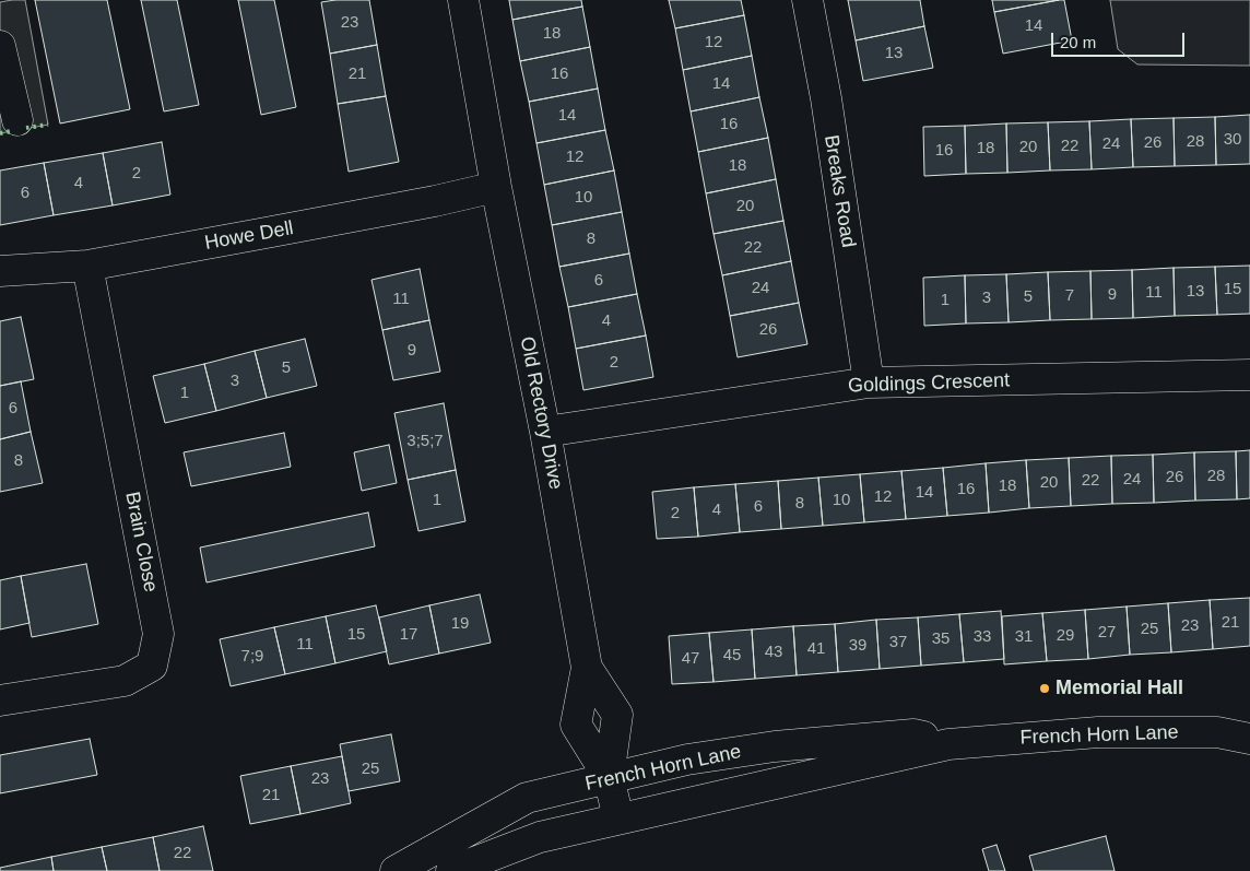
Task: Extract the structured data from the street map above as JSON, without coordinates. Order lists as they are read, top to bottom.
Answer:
{
  "streets": {
    "street": [
      "Breaks Road",
      "Howe Dell",
      "Goldings Crescent",
      "Old Rectory Drive",
      "Brain Close",
      "French Horn Lane"
    ]
  },
  "crossings": [
    ["Breaks Road", "Goldings Crescent"],
    ["Howe Dell", "Old Rectory Drive"],
    ["Howe Dell", "Brain Close"],
    ["Goldings Crescent", "Old Rectory Drive"],
    ["Old Rectory Drive", "French Horn Lane"]
  ],
  "places": ["Memorial Hall"],
  "house_numbers": [
    "23",
    "14",
    "18",
    "12",
    "13",
    "21",
    "16",
    "14",
    "14",
    "16",
    "30",
    "28",
    "26",
    "24",
    "22",
    "20",
    "18",
    "16",
    "12",
    "18",
    "2",
    "4",
    "6",
    "10",
    "20",
    "8",
    "22",
    "6",
    "24",
    "15",
    "13",
    "11",
    "9",
    "7",
    "5",
    "3",
    "11",
    "1",
    "4",
    "26",
    "9",
    "2",
    "5",
    "3",
    "1",
    "6",
    "3;5;7",
    "8",
    "28",
    "26",
    "24",
    "22",
    "20",
    "18",
    "16",
    "14",
    "12",
    "1",
    "10",
    "8",
    "6",
    "4",
    "2",
    "21",
    "19",
    "23",
    "25",
    "27",
    "15",
    "17",
    "29",
    "33",
    "31",
    "35",
    "37",
    "11",
    "39",
    "41",
    "43",
    "45",
    "7;9",
    "47",
    "25",
    "23",
    "21",
    "22"
  ],
  "scale_bar": "20 m"
}
